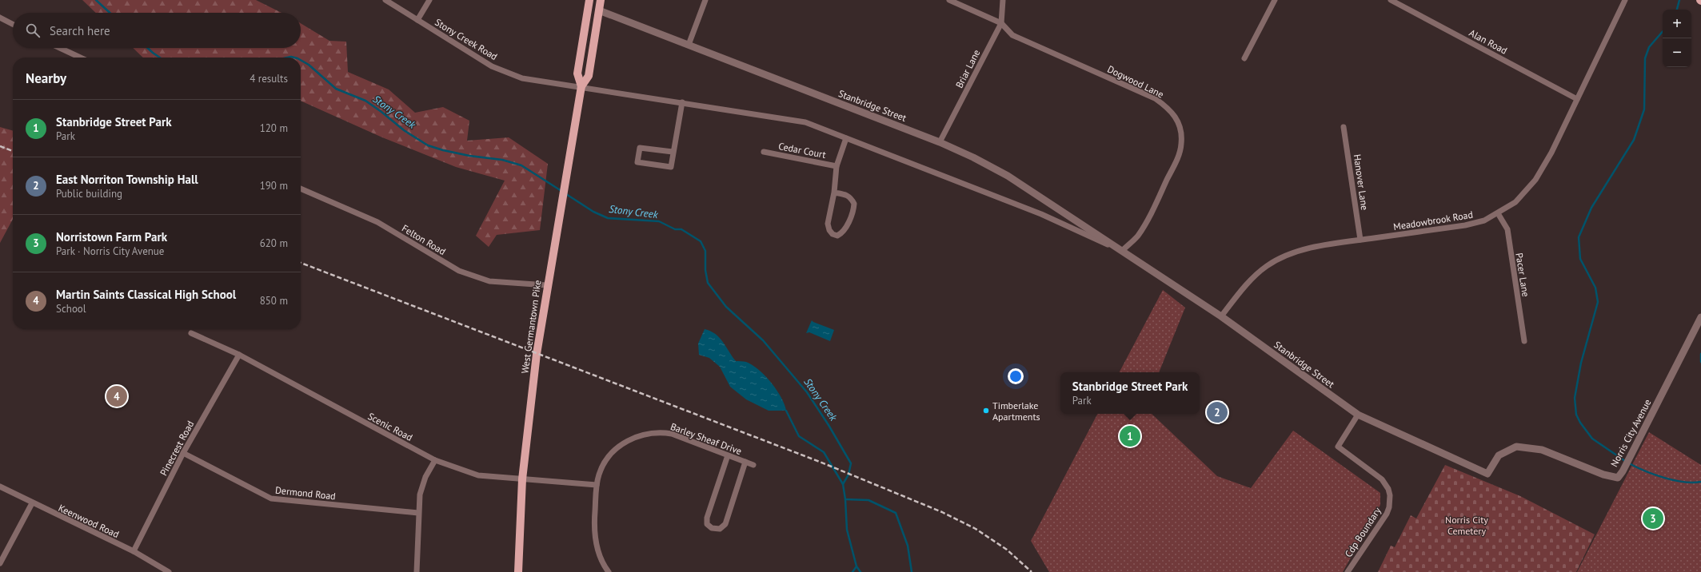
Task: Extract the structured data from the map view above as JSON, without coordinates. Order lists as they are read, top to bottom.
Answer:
{
  "streets": {
    "main road": ["West Germantown Pike"],
    "street": [
      "Stony Creek Road",
      "Alan Road",
      "Briar Lane",
      "Dogwood Lane",
      "Stanbridge Street",
      "Cedar Court",
      "Hanover Lane",
      "Meadowbrook Road",
      "Felton Road",
      "Pacer Lane",
      "Scenic Road",
      "Norris City Avenue",
      "Barley Sheaf Drive",
      "Pinecrest Road",
      "Dermond Road",
      "Keenwood Road",
      "Cdp Boundary"
    ]
  },
  "crossings": [
    ["Stony Creek Road", "Stanbridge Street"],
    ["Stony Creek Road", "West Germantown Pike"],
    ["Alan Road", "Meadowbrook Road"],
    ["Briar Lane", "Dogwood Lane"],
    ["Briar Lane", "Stanbridge Street"],
    ["Dogwood Lane", "Stanbridge Street"],
    ["Stanbridge Street", "Meadowbrook Road"],
    ["Stanbridge Street", "West Germantown Pike"],
    ["Stanbridge Street", "Norris City Avenue"],
    ["Stanbridge Street", "Cdp Boundary"],
    ["Hanover Lane", "Meadowbrook Road"],
    ["Meadowbrook Road", "Pacer Lane"],
    ["Felton Road", "West Germantown Pike"],
    ["West Germantown Pike", "Scenic Road"],
    ["Scenic Road", "Barley Sheaf Drive"],
    ["Scenic Road", "Pinecrest Road"],
    ["Pinecrest Road", "Dermond Road"],
    ["Pinecrest Road", "Keenwood Road"]
  ],
  "water": ["Stony Creek"],
  "parks": ["Norris City Cemetery"],
  "places": ["Timberlake Apartments"],
  "page": {
    "map_buttons": ["+", "−"],
    "search": "Search here",
    "heading": ["Nearby", "4 results"],
    "list": [
      {
        "mark": "1",
        "name": "Stanbridge Street Park",
        "note": "Park",
        "value": "120 m"
      },
      {
        "mark": "2",
        "name": "East Norriton Township Hall",
        "note": "Public building",
        "value": "190 m"
      },
      {
        "mark": "3",
        "name": "Norristown Farm Park",
        "note": "Park · Norris City Avenue",
        "value": "620 m"
      },
      {
        "mark": "4",
        "name": "Martin Saints Classical High School",
        "note": "School",
        "value": "850 m"
      }
    ],
    "popup": ["Stanbridge Street Park", "Park"],
    "pins": [
      "4",
      "2",
      "1",
      "3"
    ]
  }
}
